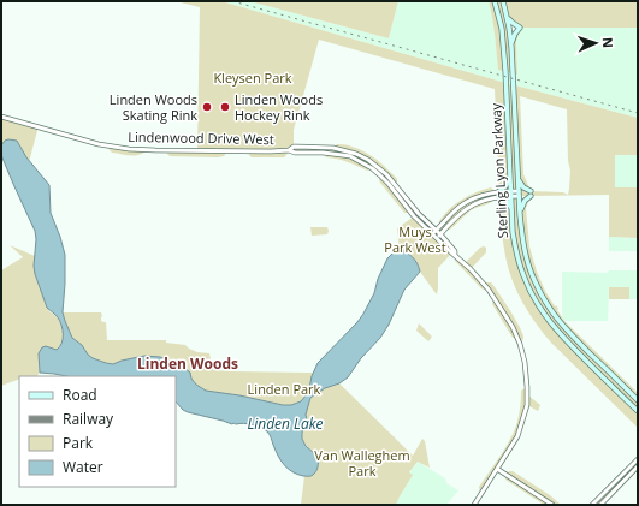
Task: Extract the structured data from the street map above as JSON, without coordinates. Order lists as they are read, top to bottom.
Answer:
{
  "streets": {
    "main road": ["Sterling Lyon Parkway"],
    "street": ["Lindenwood Drive West"]
  },
  "districts": ["Linden Woods"],
  "water": ["Linden Lake"],
  "parks": [
    "Kleysen Park",
    "Muys Park West",
    "Linden Park",
    "Van Walleghem Park"
  ],
  "places": ["Linden Woods Skating Rink", "Linden Woods Hockey Rink"],
  "legend": [
    "Road",
    "Railway",
    "Park",
    "Water"
  ],
  "north": "right"
}
